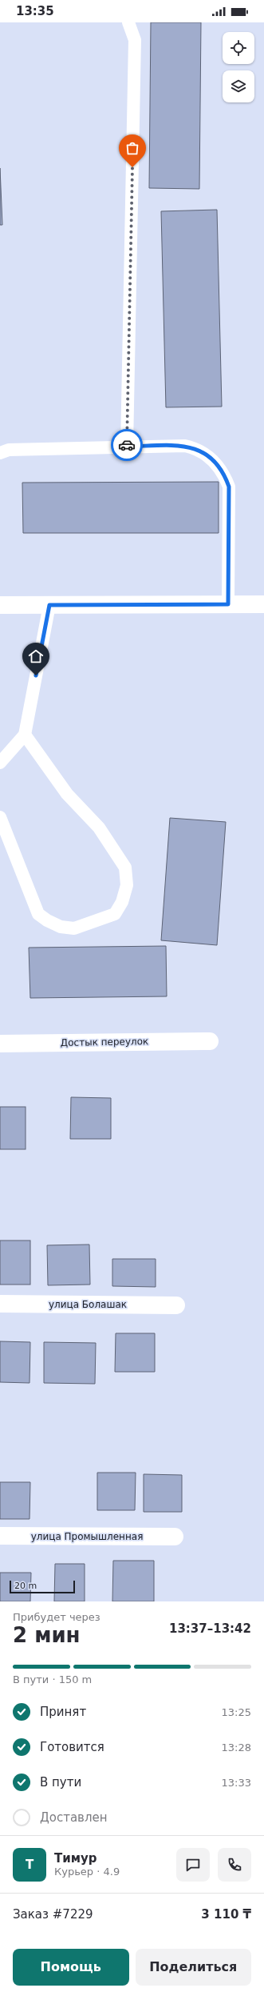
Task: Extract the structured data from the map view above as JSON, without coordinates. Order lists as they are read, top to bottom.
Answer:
{
  "streets": {
    "street": ["Достык переулок", "улица Болашак", "улица Промышленная"]
  },
  "scale_bar": "20 m",
  "page": {
    "status": "13:35",
    "scale": "20 m",
    "heading": ["2 мин", "Прибудет через", "13:37–13:42"],
    "panel": [
      "Тимур",
      "Курьер · 4.9",
      "Заказ #7229",
      "3 110 ₸"
    ],
    "bar": "В пути · 150 m",
    "list": [
      ["Принят", "13:25"],
      ["Готовится", "13:28"],
      ["В пути", "13:33"],
      "Доставлен"
    ],
    "round": "Т",
    "buttons": ["Помощь", "Поделиться"]
  }
}
